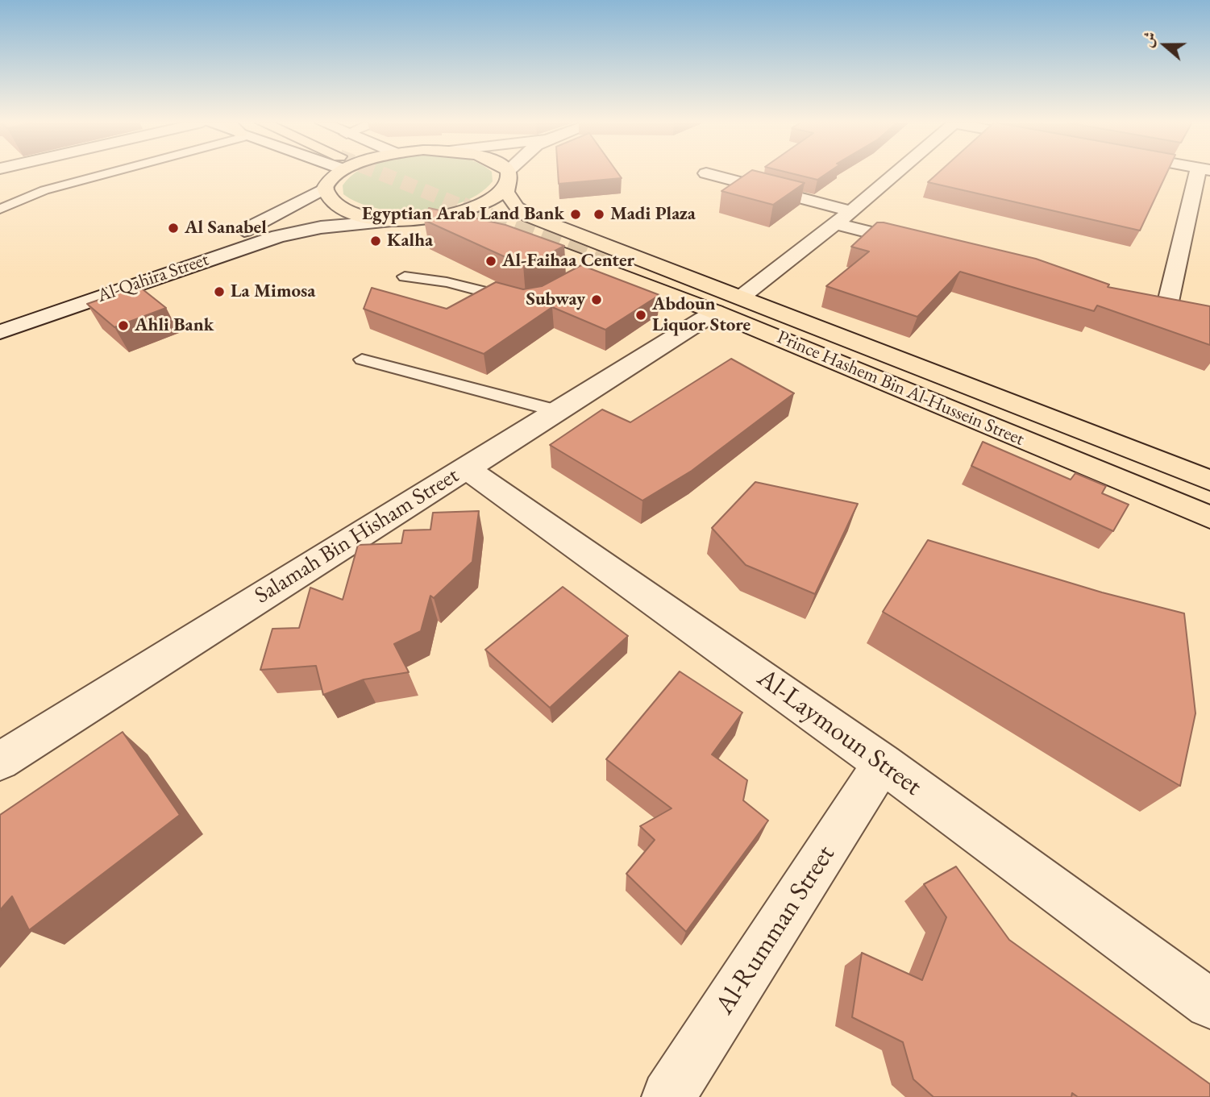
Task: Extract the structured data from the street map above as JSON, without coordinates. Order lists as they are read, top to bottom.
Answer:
{
  "streets": {
    "highway": ["Prince Hashem Bin Al-Hussein Street"],
    "street": [
      "Al-Qahira Street",
      "Salamah Bin Hisham Street",
      "Al-Laymoun Street",
      "Al-Rumman Street"
    ]
  },
  "crossings": [
    ["Al-Qahira Street", "Prince Hashem Bin Al-Hussein Street"],
    ["Prince Hashem Bin Al-Hussein Street", "Salamah Bin Hisham Street"],
    ["Salamah Bin Hisham Street", "Al-Laymoun Street"],
    ["Al-Laymoun Street", "Al-Rumman Street"]
  ],
  "places": [
    "Egyptian Arab Land Bank",
    "Madi Plaza",
    "Al Sanabel",
    "Kalha",
    "Al-Faihaa Center",
    "La Mimosa",
    "Subway",
    "Abdoun Liquor Store",
    "Ahli Bank"
  ],
  "north": "left"
}
